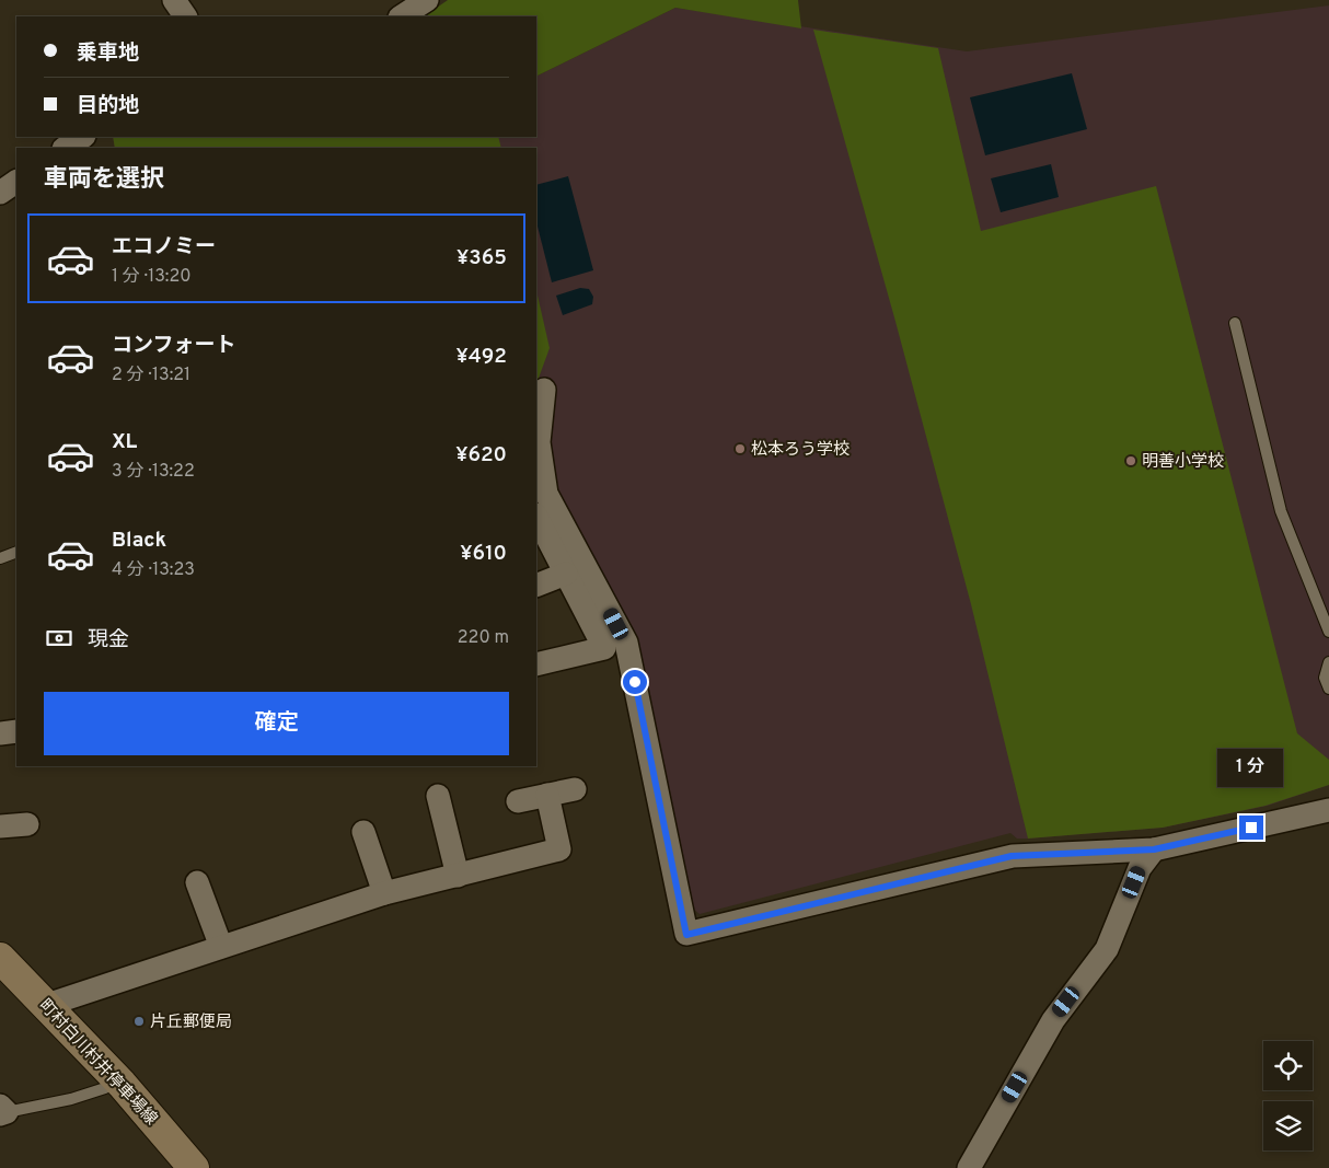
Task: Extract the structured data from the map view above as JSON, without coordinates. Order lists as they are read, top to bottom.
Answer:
{
  "streets": {
    "main road": ["町村白川村井停車場線"]
  },
  "places": ["松本ろう学校", "明善小学校", "片丘郵便局"],
  "page": {
    "banner": ["乗車地", "目的地"],
    "heading": "車両を選択",
    "list": [
      {
        "name": "エコノミー",
        "note": "1 分 · 13:20",
        "value": "¥365"
      },
      {
        "name": "コンフォート",
        "note": "2 分 · 13:21",
        "value": "¥492"
      },
      {
        "name": "XL",
        "note": "3 分 · 13:22",
        "value": "¥620"
      },
      {
        "name": "Black",
        "note": "4 分 · 13:23",
        "value": "¥610"
      }
    ],
    "pay": ["現金", "220 m"],
    "buttons": "確定",
    "bubble": "1 分"
  }
}
